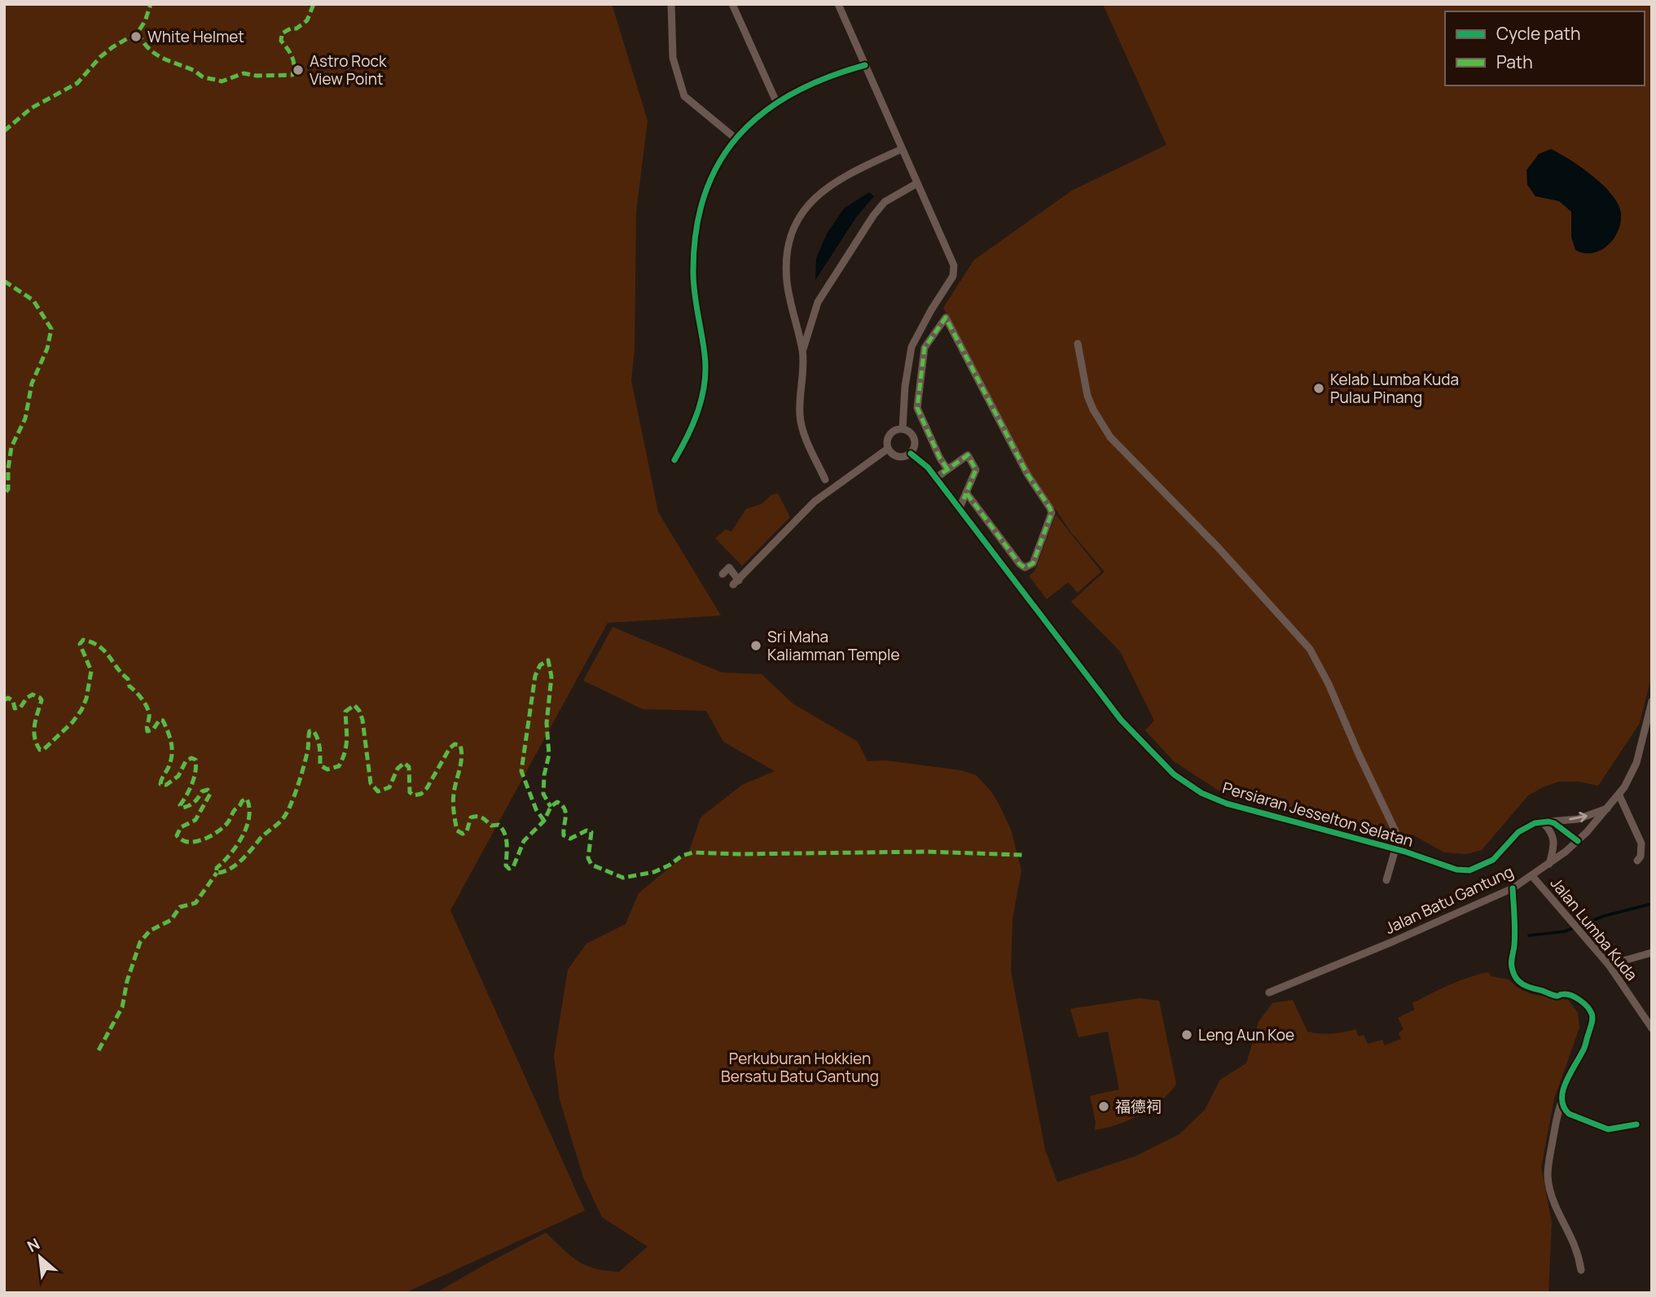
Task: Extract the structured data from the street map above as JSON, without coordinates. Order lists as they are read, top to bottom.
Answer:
{
  "streets": {
    "street": ["Persiaran Jesselton Selatan", "Jalan Batu Gantung", "Jalan Lumba Kuda"]
  },
  "crossings": [
    ["Jalan Batu Gantung", "Jalan Lumba Kuda"]
  ],
  "parks": ["Perkuburan Hokkien Bersatu Batu Gantung"],
  "places": [
    "White Helmet",
    "Astro Rock View Point",
    "Kelab Lumba Kuda Pulau Pinang",
    "Sri Maha Kaliamman Temple",
    "Leng Aun Koe",
    "福德祠"
  ],
  "legend": ["Cycle path", "Path"],
  "north": "top left"
}
